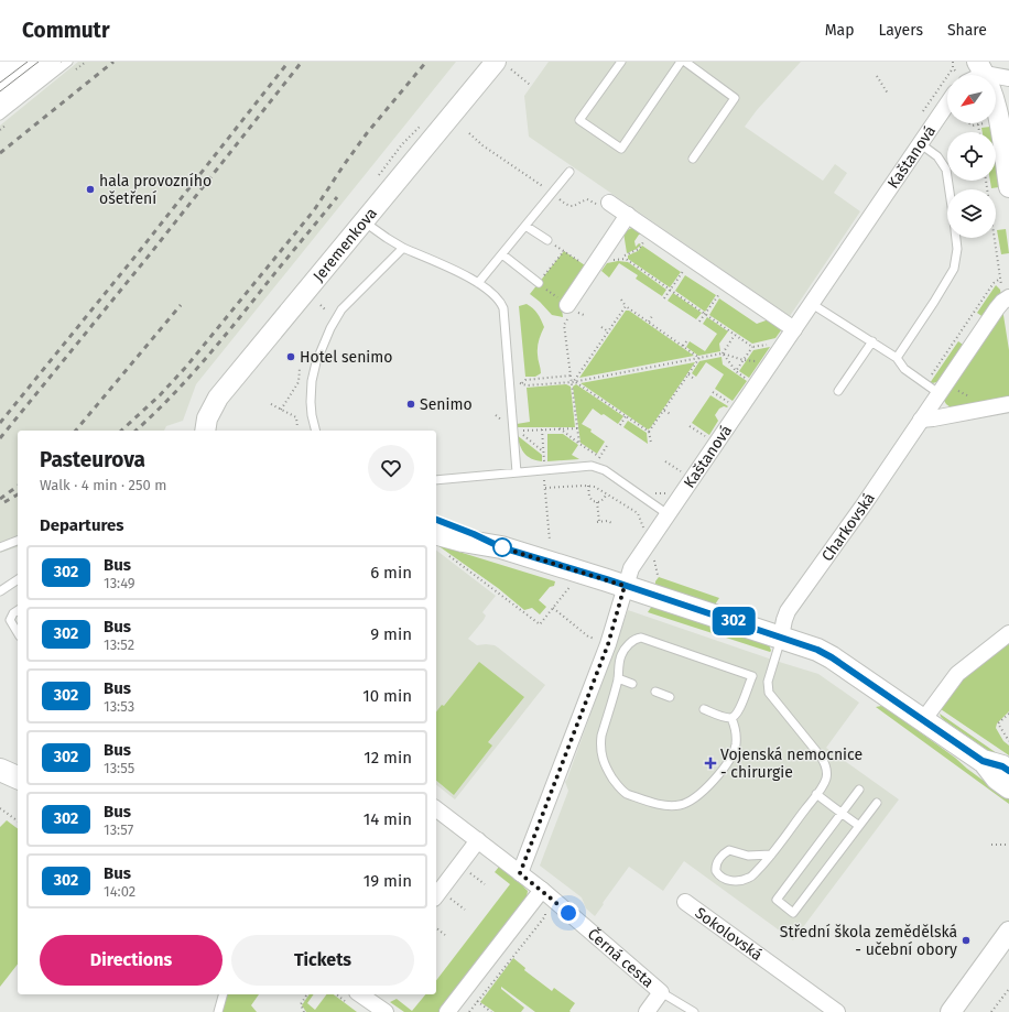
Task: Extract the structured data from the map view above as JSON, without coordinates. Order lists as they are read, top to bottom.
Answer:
{
  "streets": {
    "street": [
      "Kaštanová",
      "Jeremenkova",
      "Charkovská",
      "Sokolovská",
      "Černá cesta"
    ]
  },
  "crossings": [
    ["Kaštanová", "Černá cesta"]
  ],
  "places": {
    "other": [
      "hala provozního ošetření",
      "Hotel senimo",
      "Senimo",
      "Střední škola zemědělská - učební obory"
    ],
    "health": ["Vojenská nemocnice - chirurgie"]
  },
  "lines": ["bus line 302"],
  "north": "bottom left",
  "page": {
    "header": "Commutr",
    "nav": ["Map", "Layers", "Share"],
    "on_map": "302",
    "heading": [
      ["Pasteurova", "Walk · 4 min · 250 m"],
      "Departures"
    ],
    "list": [
      {
        "mark": "302",
        "name": "Bus",
        "note": "13:49",
        "value": "6 min"
      },
      {
        "mark": "302",
        "name": "Bus",
        "note": "13:52",
        "value": "9 min"
      },
      {
        "mark": "302",
        "name": "Bus",
        "note": "13:53",
        "value": "10 min"
      },
      {
        "mark": "302",
        "name": "Bus",
        "note": "13:55",
        "value": "12 min"
      },
      {
        "mark": "302",
        "name": "Bus",
        "note": "13:57",
        "value": "14 min"
      },
      {
        "mark": "302",
        "name": "Bus",
        "note": "14:02",
        "value": "19 min"
      }
    ],
    "buttons": ["Directions", "Tickets"]
  }
}
